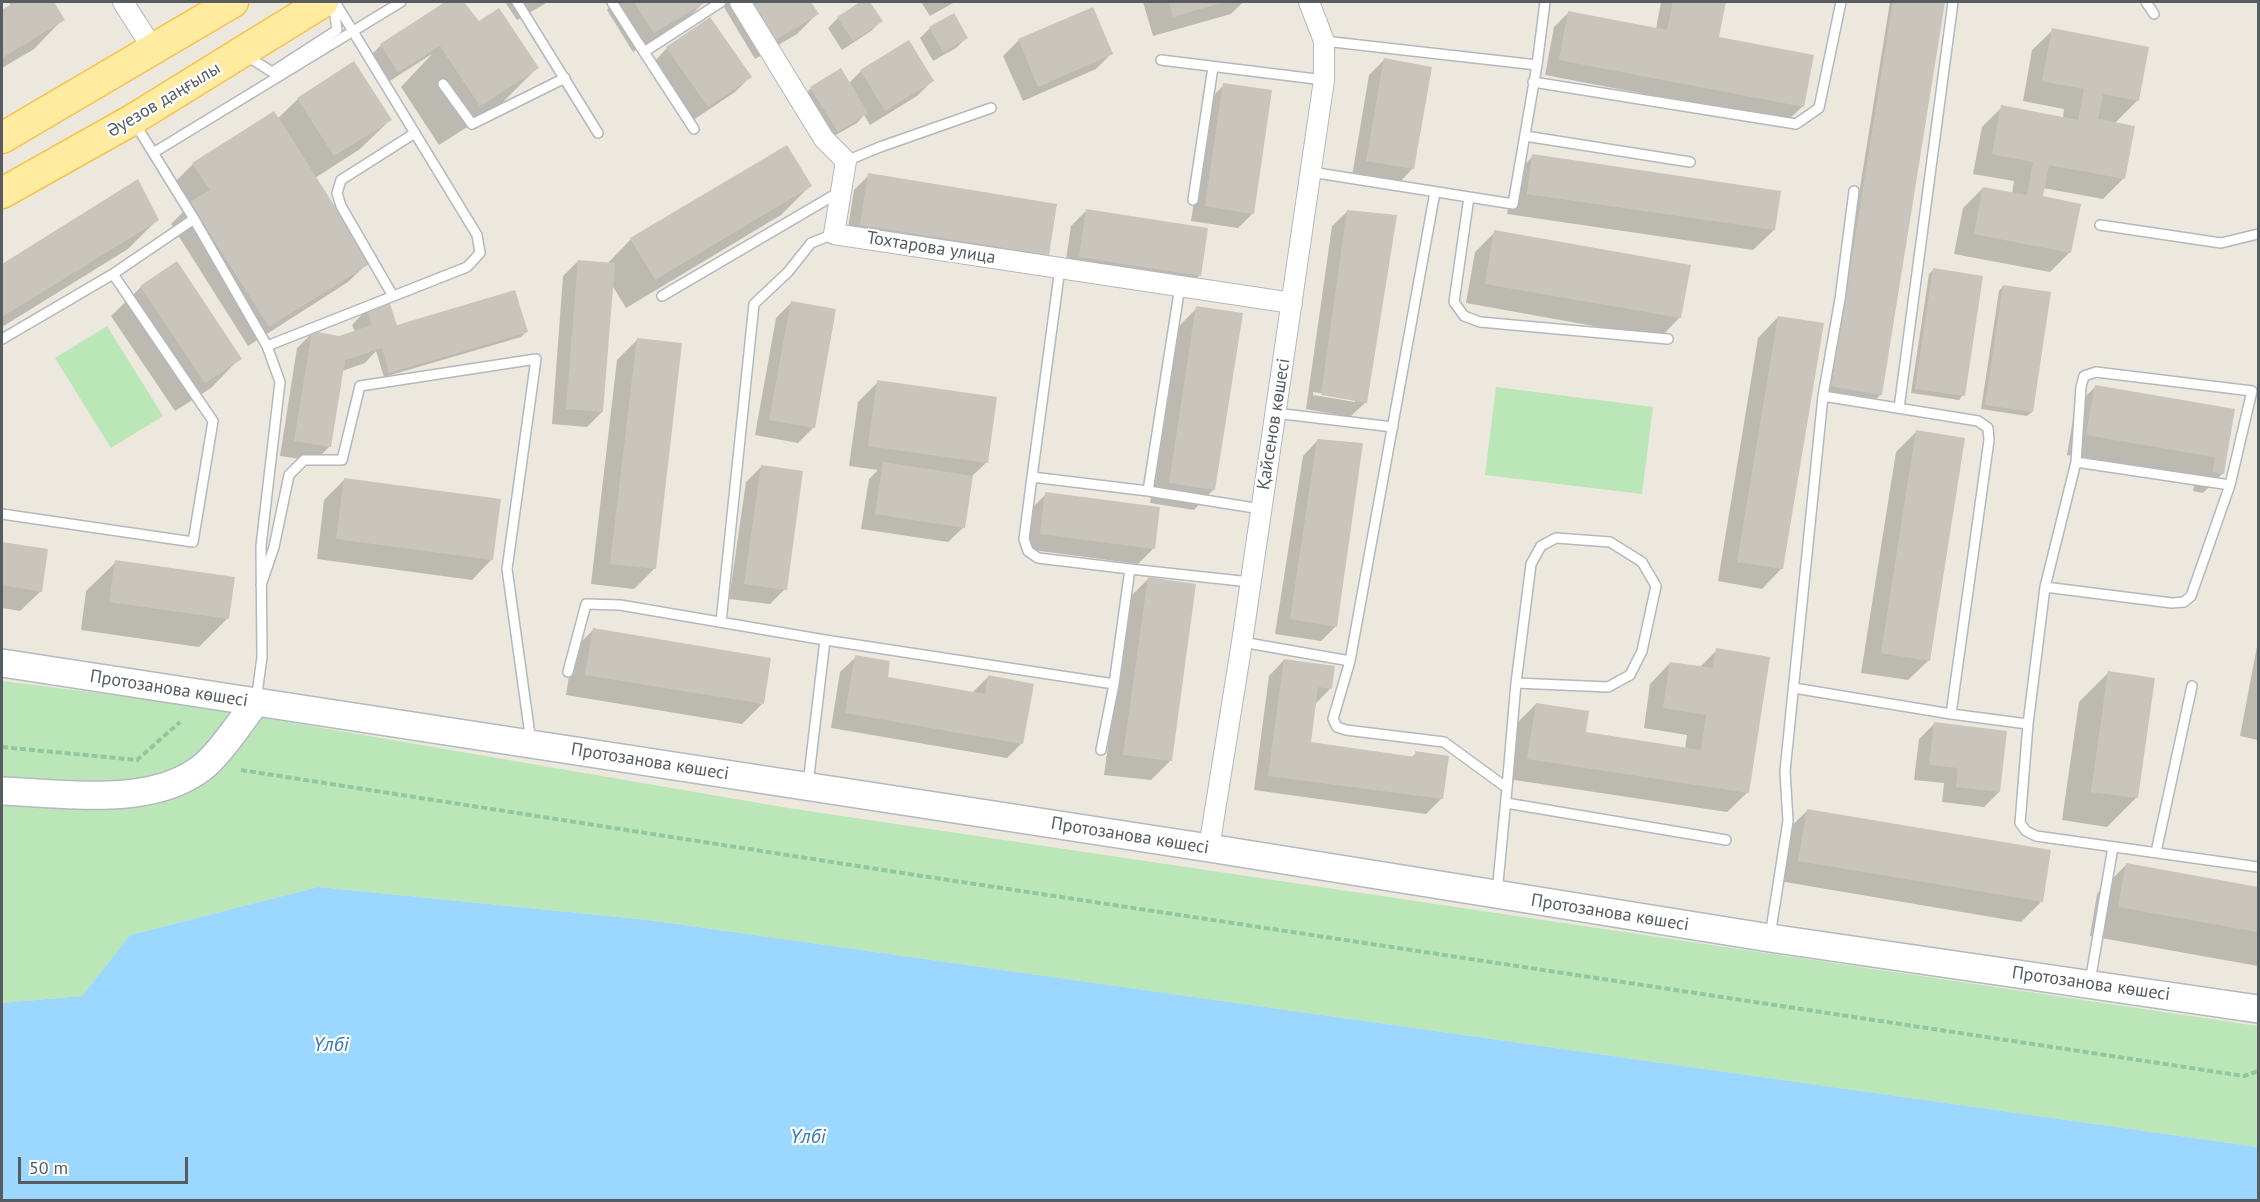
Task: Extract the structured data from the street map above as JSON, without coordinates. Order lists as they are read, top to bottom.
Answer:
{
  "streets": {
    "main road": ["Әуезов даңғылы", "Протозанова көшесі"],
    "street": ["Тохтарова улица", "Қайсенов көшесі"]
  },
  "crossings": [
    ["Тохтарова улица", "Қайсенов көшесі"],
    ["Қайсенов көшесі", "Протозанова көшесі"]
  ],
  "water": ["Үлбі"],
  "scale_bar": "50 m"
}
